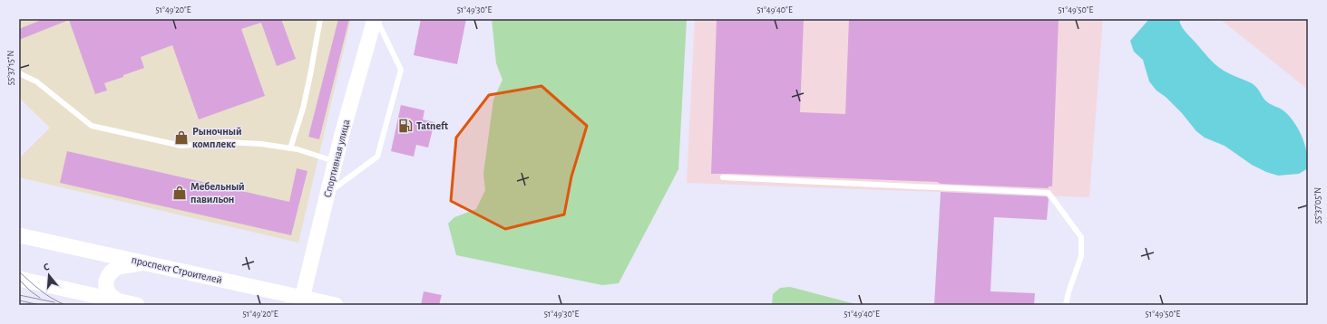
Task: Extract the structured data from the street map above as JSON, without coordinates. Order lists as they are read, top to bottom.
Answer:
{
  "streets": {
    "main road": ["Спортивная улица", "проспект Строителей"]
  },
  "crossings": [
    ["Спортивная улица", "проспект Строителей"]
  ],
  "places": {
    "fuel station": ["Tatneft"],
    "shop": ["Рыночный комплекс", "Мебельный павильон"]
  },
  "north": "top",
  "coordinates": [
    "51°49'20\"E",
    "51°49'30\"E",
    "51°49'40\"E",
    "51°49'50\"E",
    "55°37'15\"N",
    "55°37'05\"N"
  ]
}
